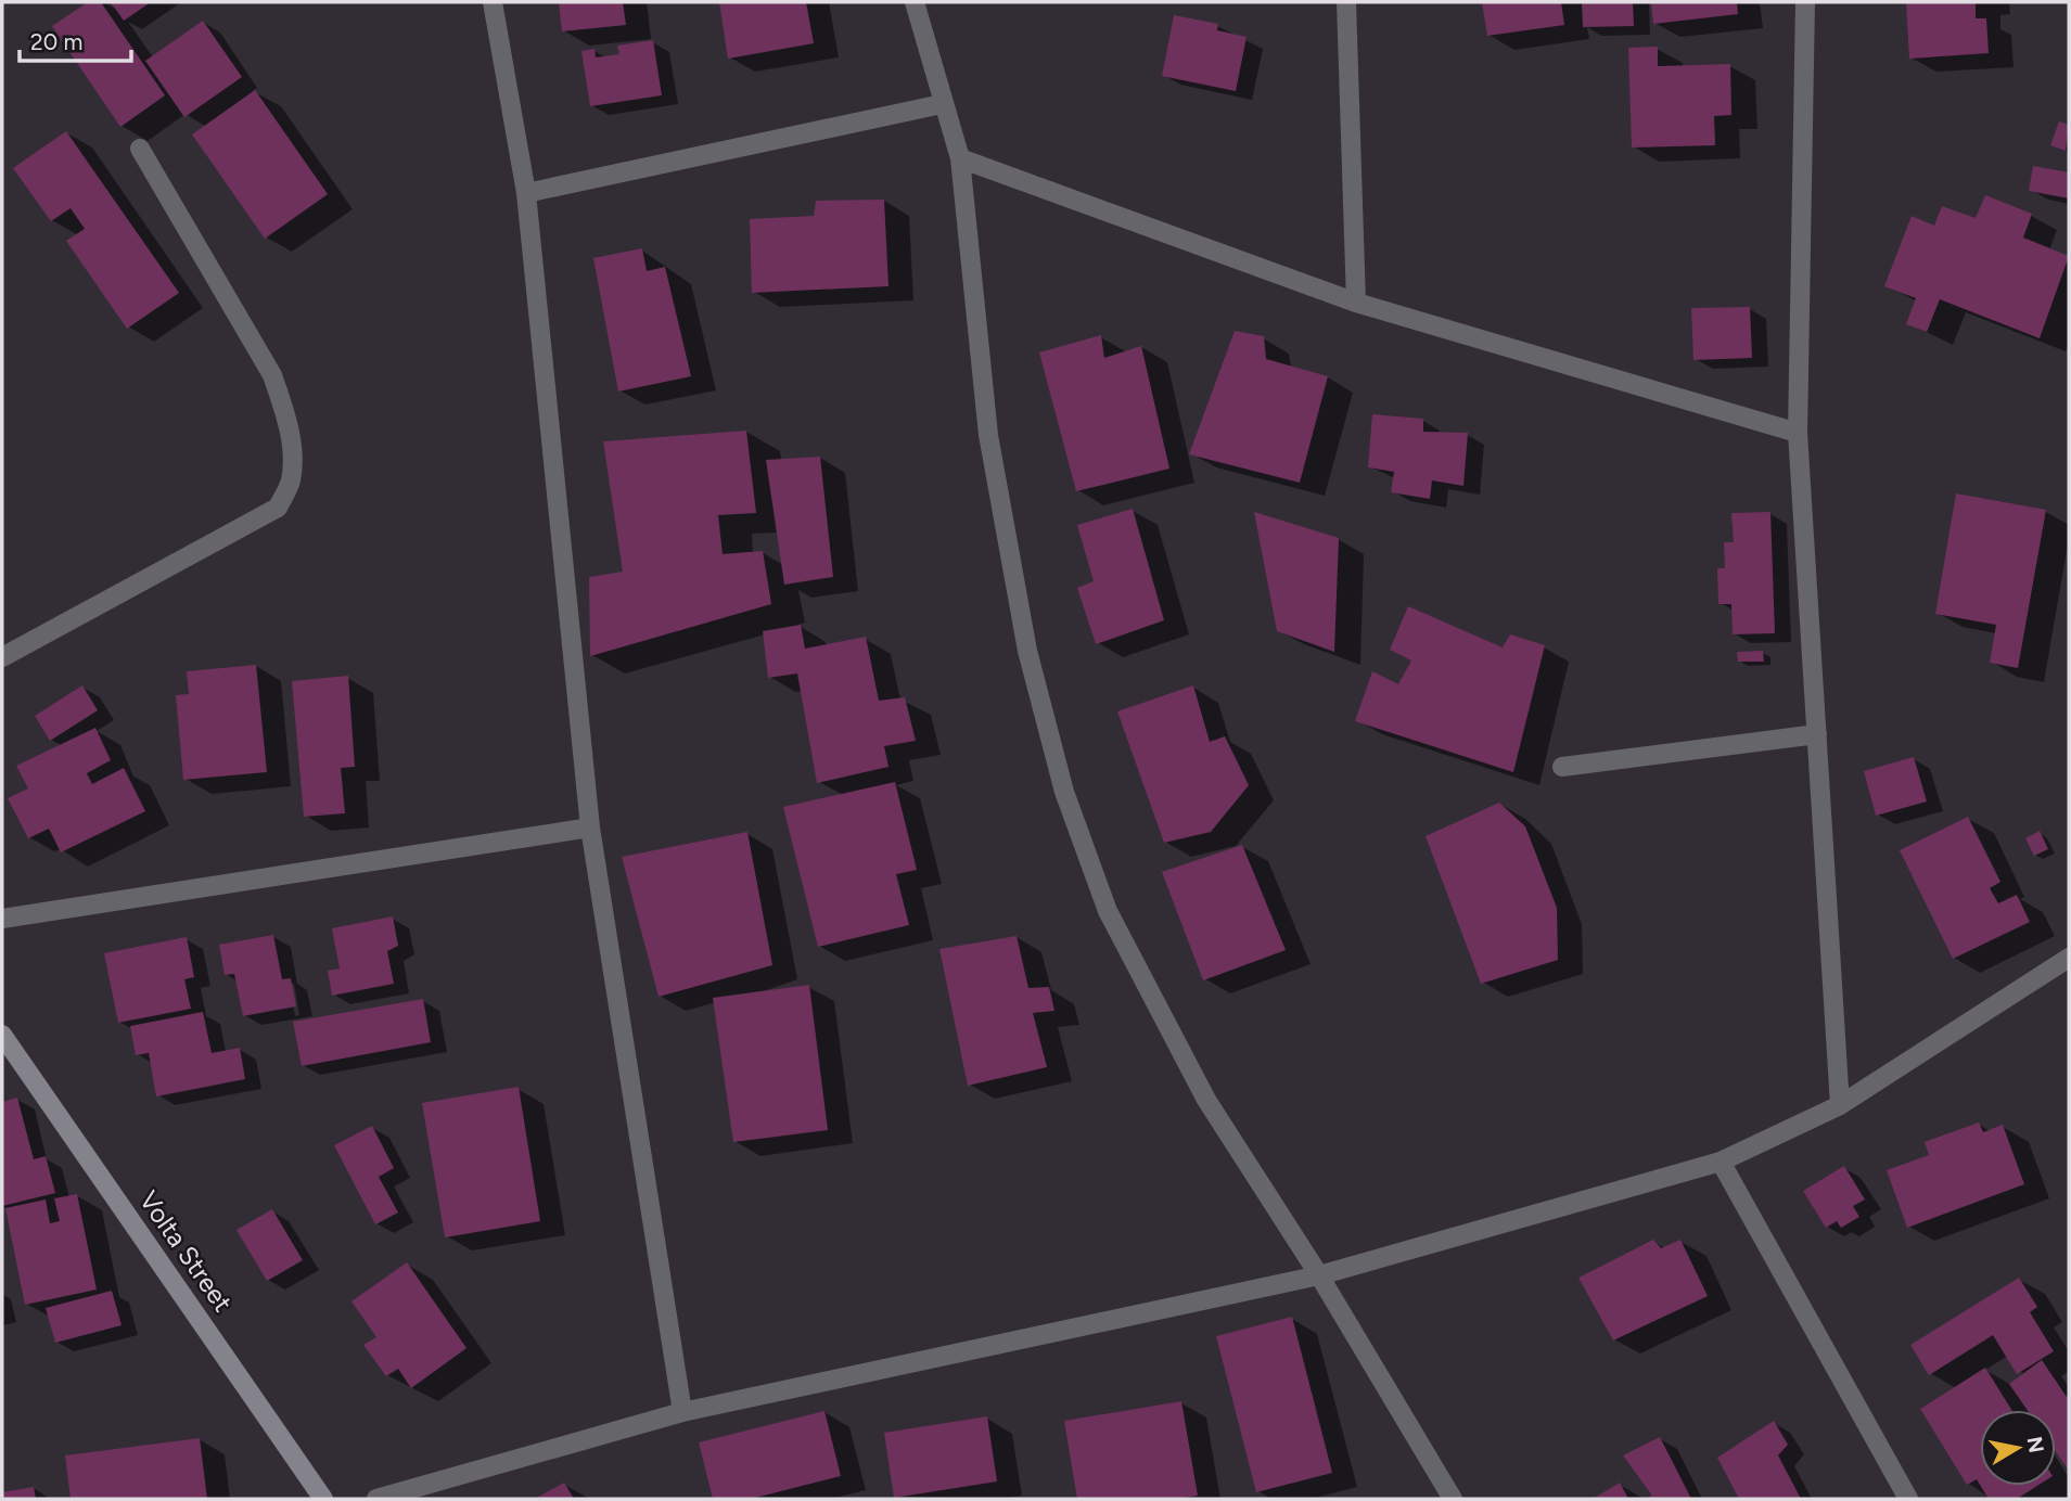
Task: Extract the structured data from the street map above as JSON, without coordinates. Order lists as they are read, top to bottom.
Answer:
{
  "streets": {
    "street": ["Volta Street"]
  },
  "scale_bar": "20 m",
  "north": "right"
}
